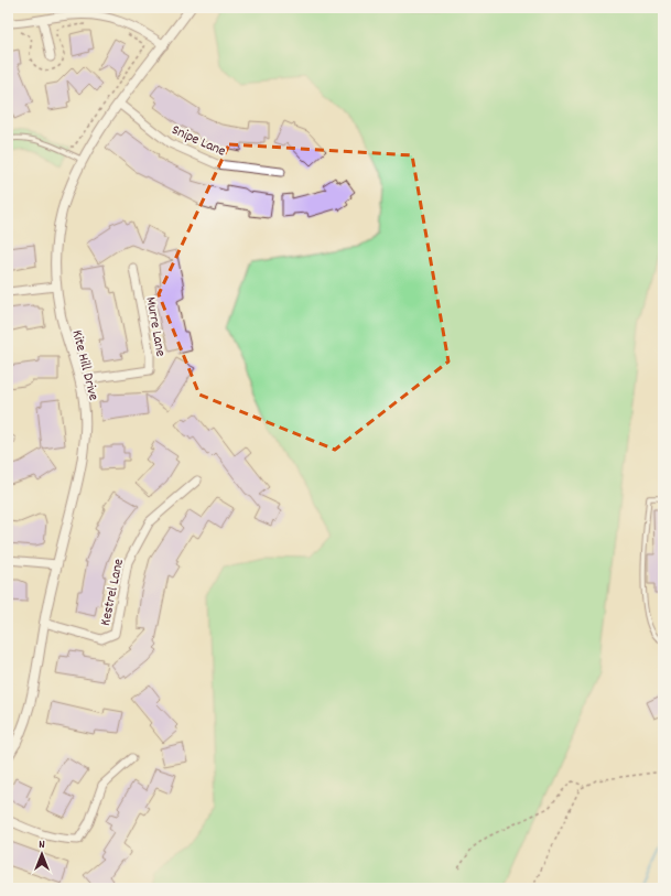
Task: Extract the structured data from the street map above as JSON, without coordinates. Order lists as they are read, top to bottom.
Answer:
{
  "streets": {
    "street": [
      "Snipe Lane",
      "Murre Lane",
      "Kite Hill Drive",
      "Kestrel Lane"
    ]
  },
  "crossings": [
    ["Snipe Lane", "Kite Hill Drive"],
    ["Murre Lane", "Kite Hill Drive"],
    ["Kite Hill Drive", "Kestrel Lane"]
  ],
  "north": "top"
}
